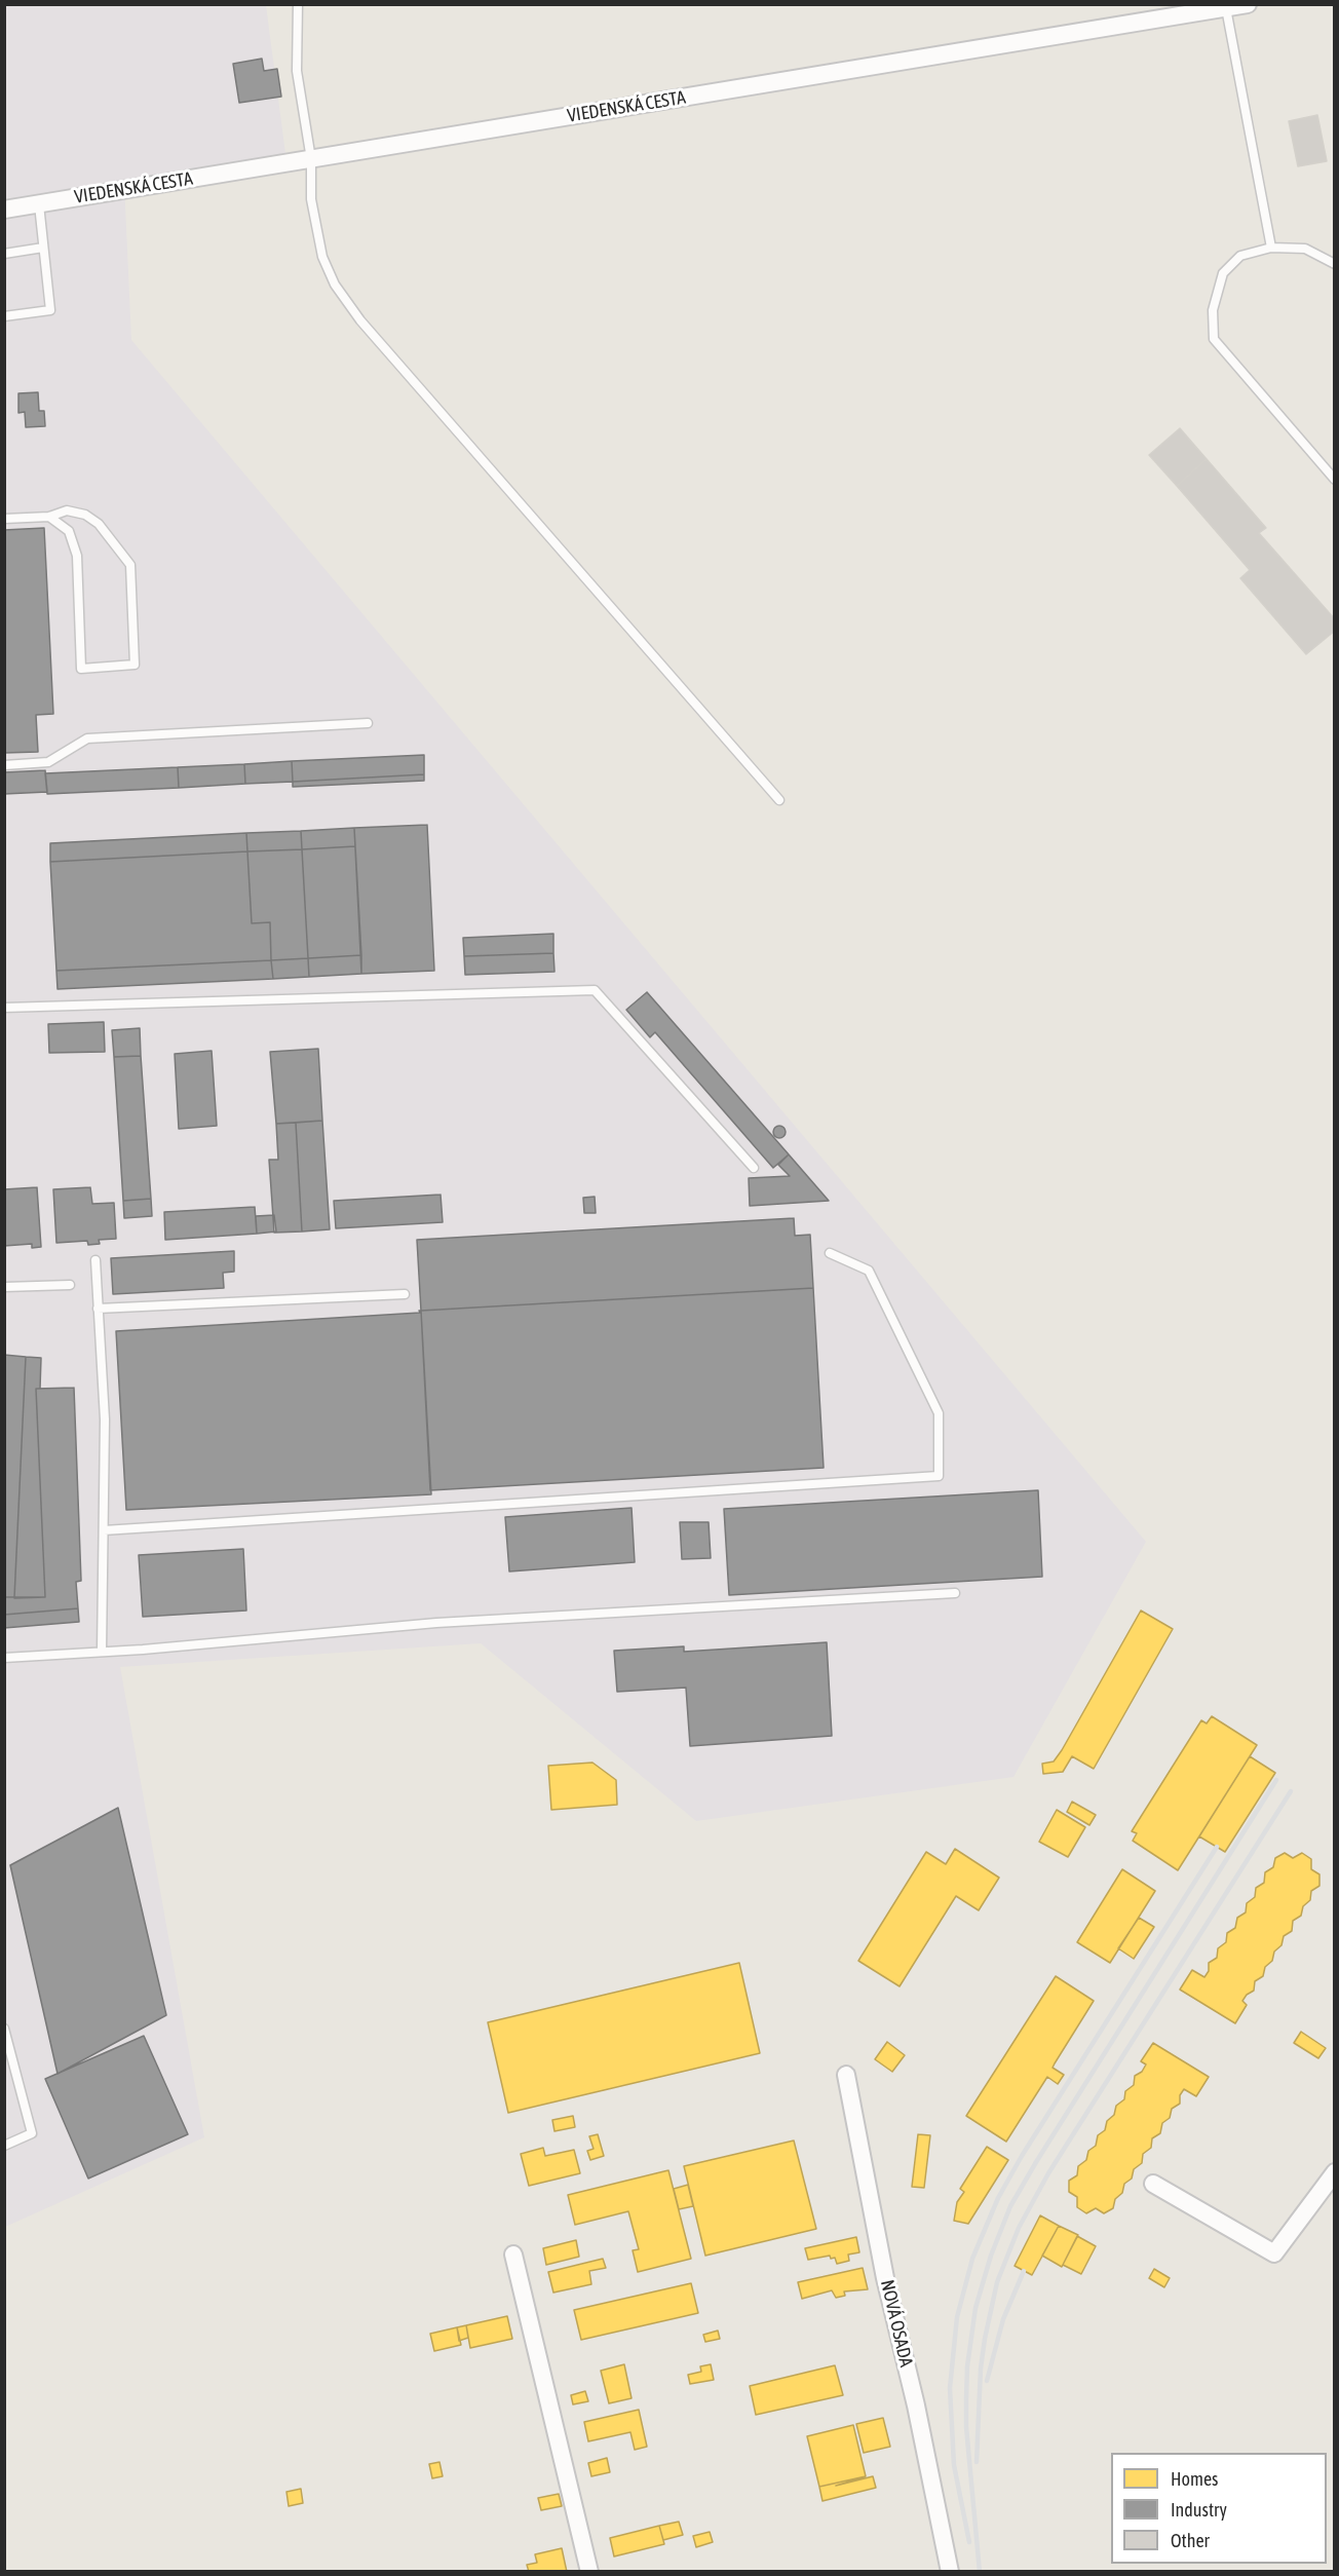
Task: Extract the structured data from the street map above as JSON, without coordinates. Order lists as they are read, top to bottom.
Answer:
{
  "streets": {
    "street": ["VIEDENSKÁ CESTA", "NOVÁ OSADA"]
  },
  "legend": ["Homes", "Industry", "Other"]
}
